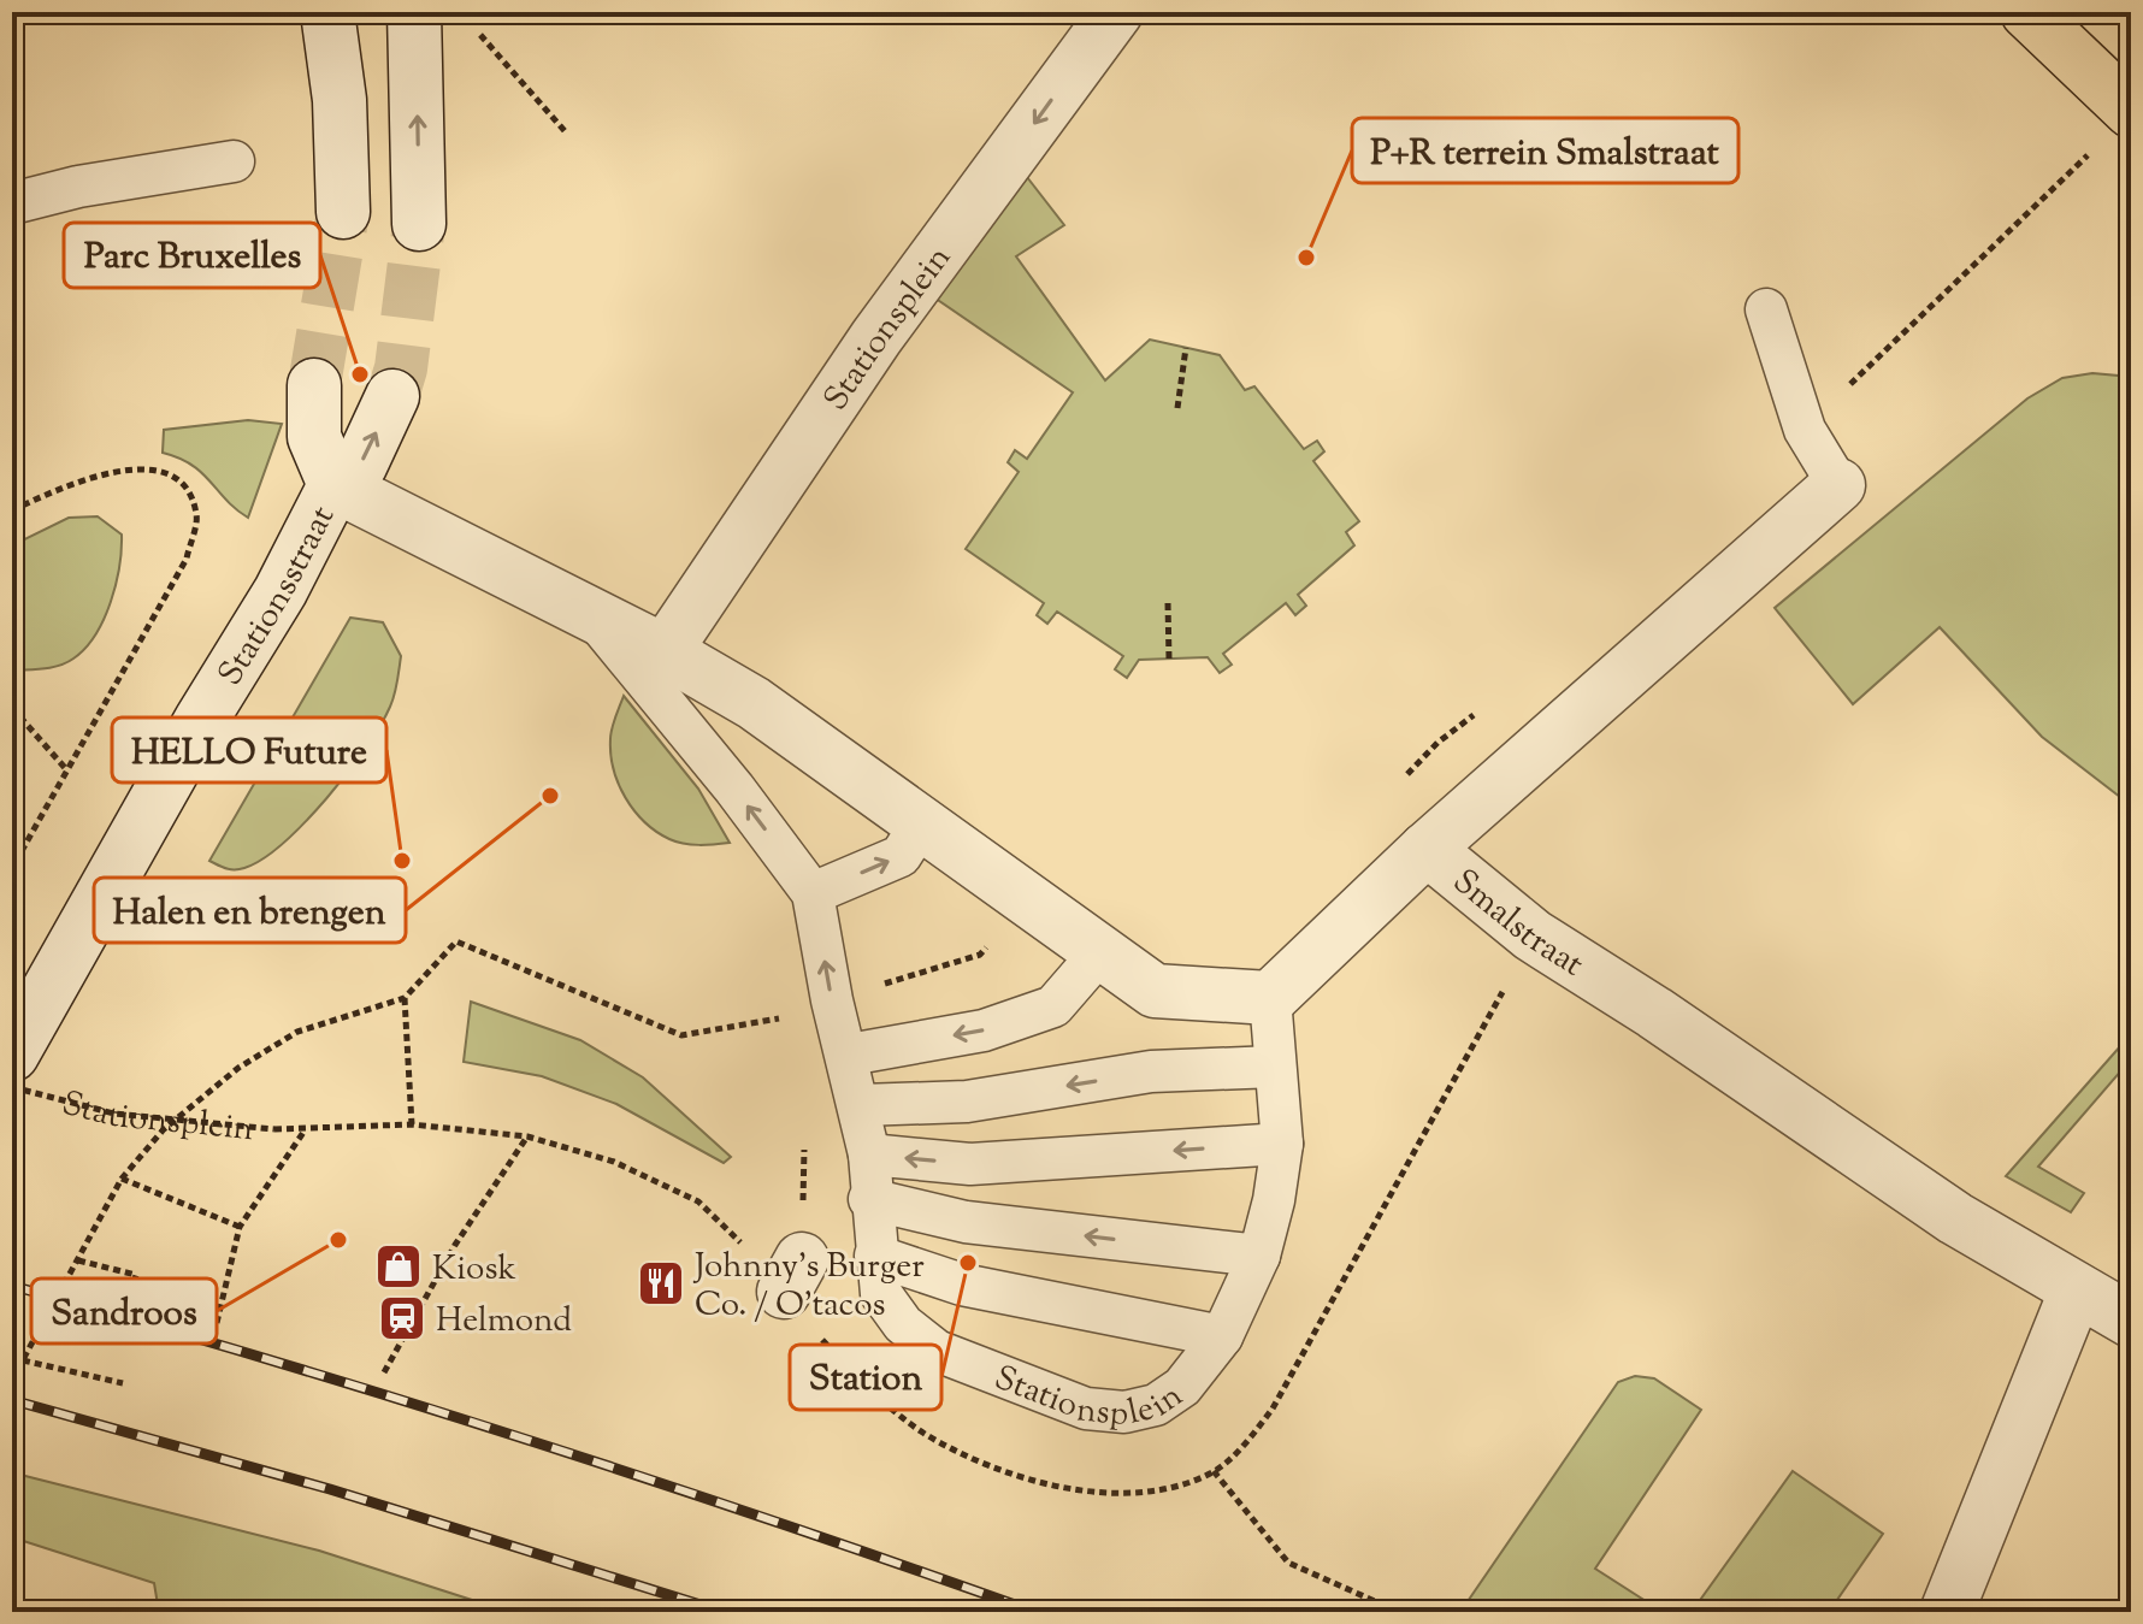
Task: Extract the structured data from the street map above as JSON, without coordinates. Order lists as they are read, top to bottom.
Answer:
{
  "streets": {
    "street": ["Stationsplein", "Stationsstraat", "Smalstraat"]
  },
  "crossings": [
    ["Stationsplein", "Stationsstraat"]
  ],
  "places": {
    "other": [
      "P+R terrein Smalstraat",
      "Parc Bruxelles",
      "Halen en brengen",
      "HELLO Future",
      "Sandroos",
      "Station"
    ],
    "shop": ["Kiosk"],
    "restaurant": ["Johnny's Burger Co. / O'tacos"],
    "station": ["Helmond"]
  }
}
